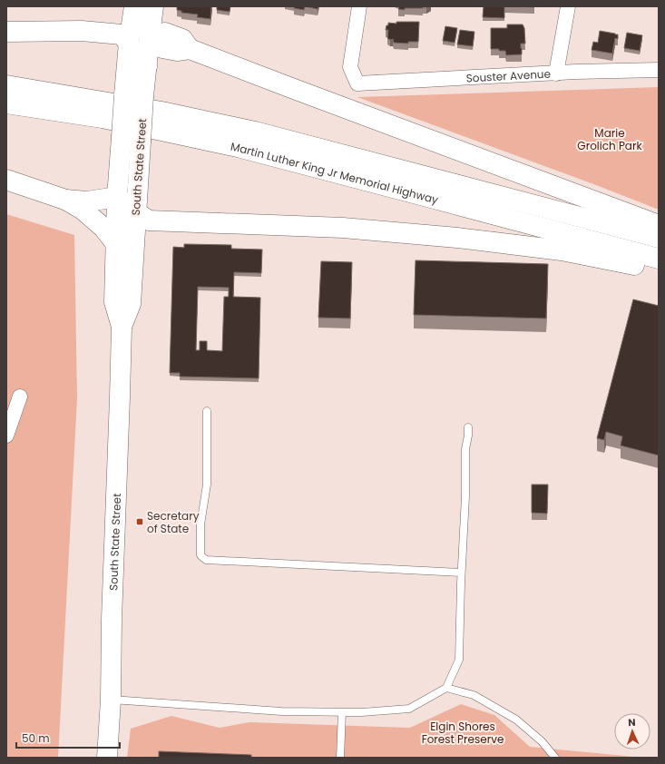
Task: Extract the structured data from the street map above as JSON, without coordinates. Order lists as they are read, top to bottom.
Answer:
{
  "streets": {
    "main road": ["South State Street", "Martin Luther King Jr Memorial Highway"],
    "street": ["Souster Avenue"]
  },
  "parks": ["Marie Grolich Park", "Elgin Shores Forest Preserve"],
  "places": {
    "transit": ["Secretary of State"]
  },
  "scale_bar": "50 m",
  "north": "top"
}
